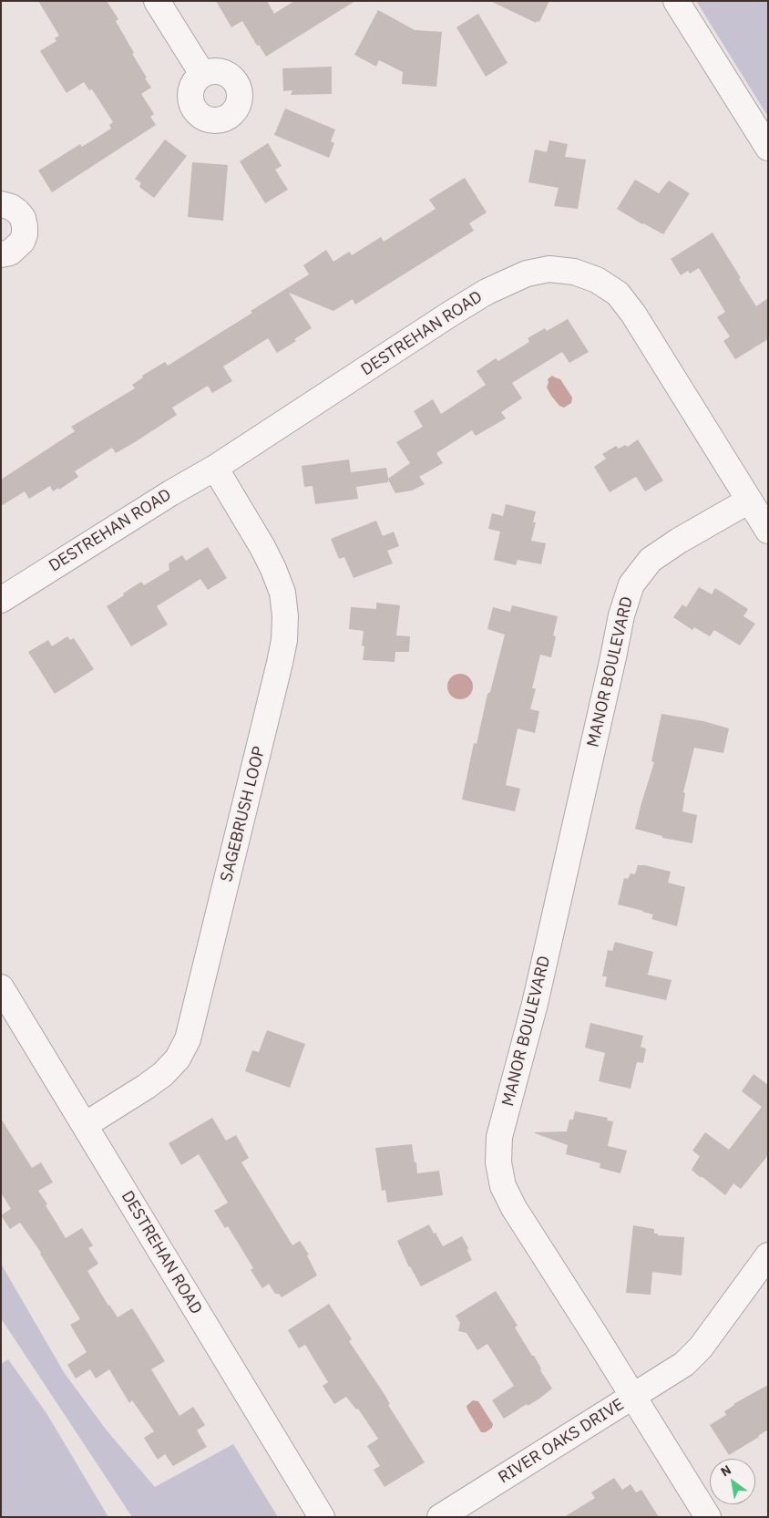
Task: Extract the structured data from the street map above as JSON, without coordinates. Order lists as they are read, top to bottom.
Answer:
{
  "streets": {
    "street": [
      "DESTREHAN ROAD",
      "MANOR BOULEVARD",
      "SAGEBRUSH LOOP",
      "RIVER OAKS DRIVE"
    ]
  },
  "crossings": [
    ["DESTREHAN ROAD", "MANOR BOULEVARD"],
    ["DESTREHAN ROAD", "SAGEBRUSH LOOP"],
    ["MANOR BOULEVARD", "RIVER OAKS DRIVE"]
  ],
  "north": "top left"
}
